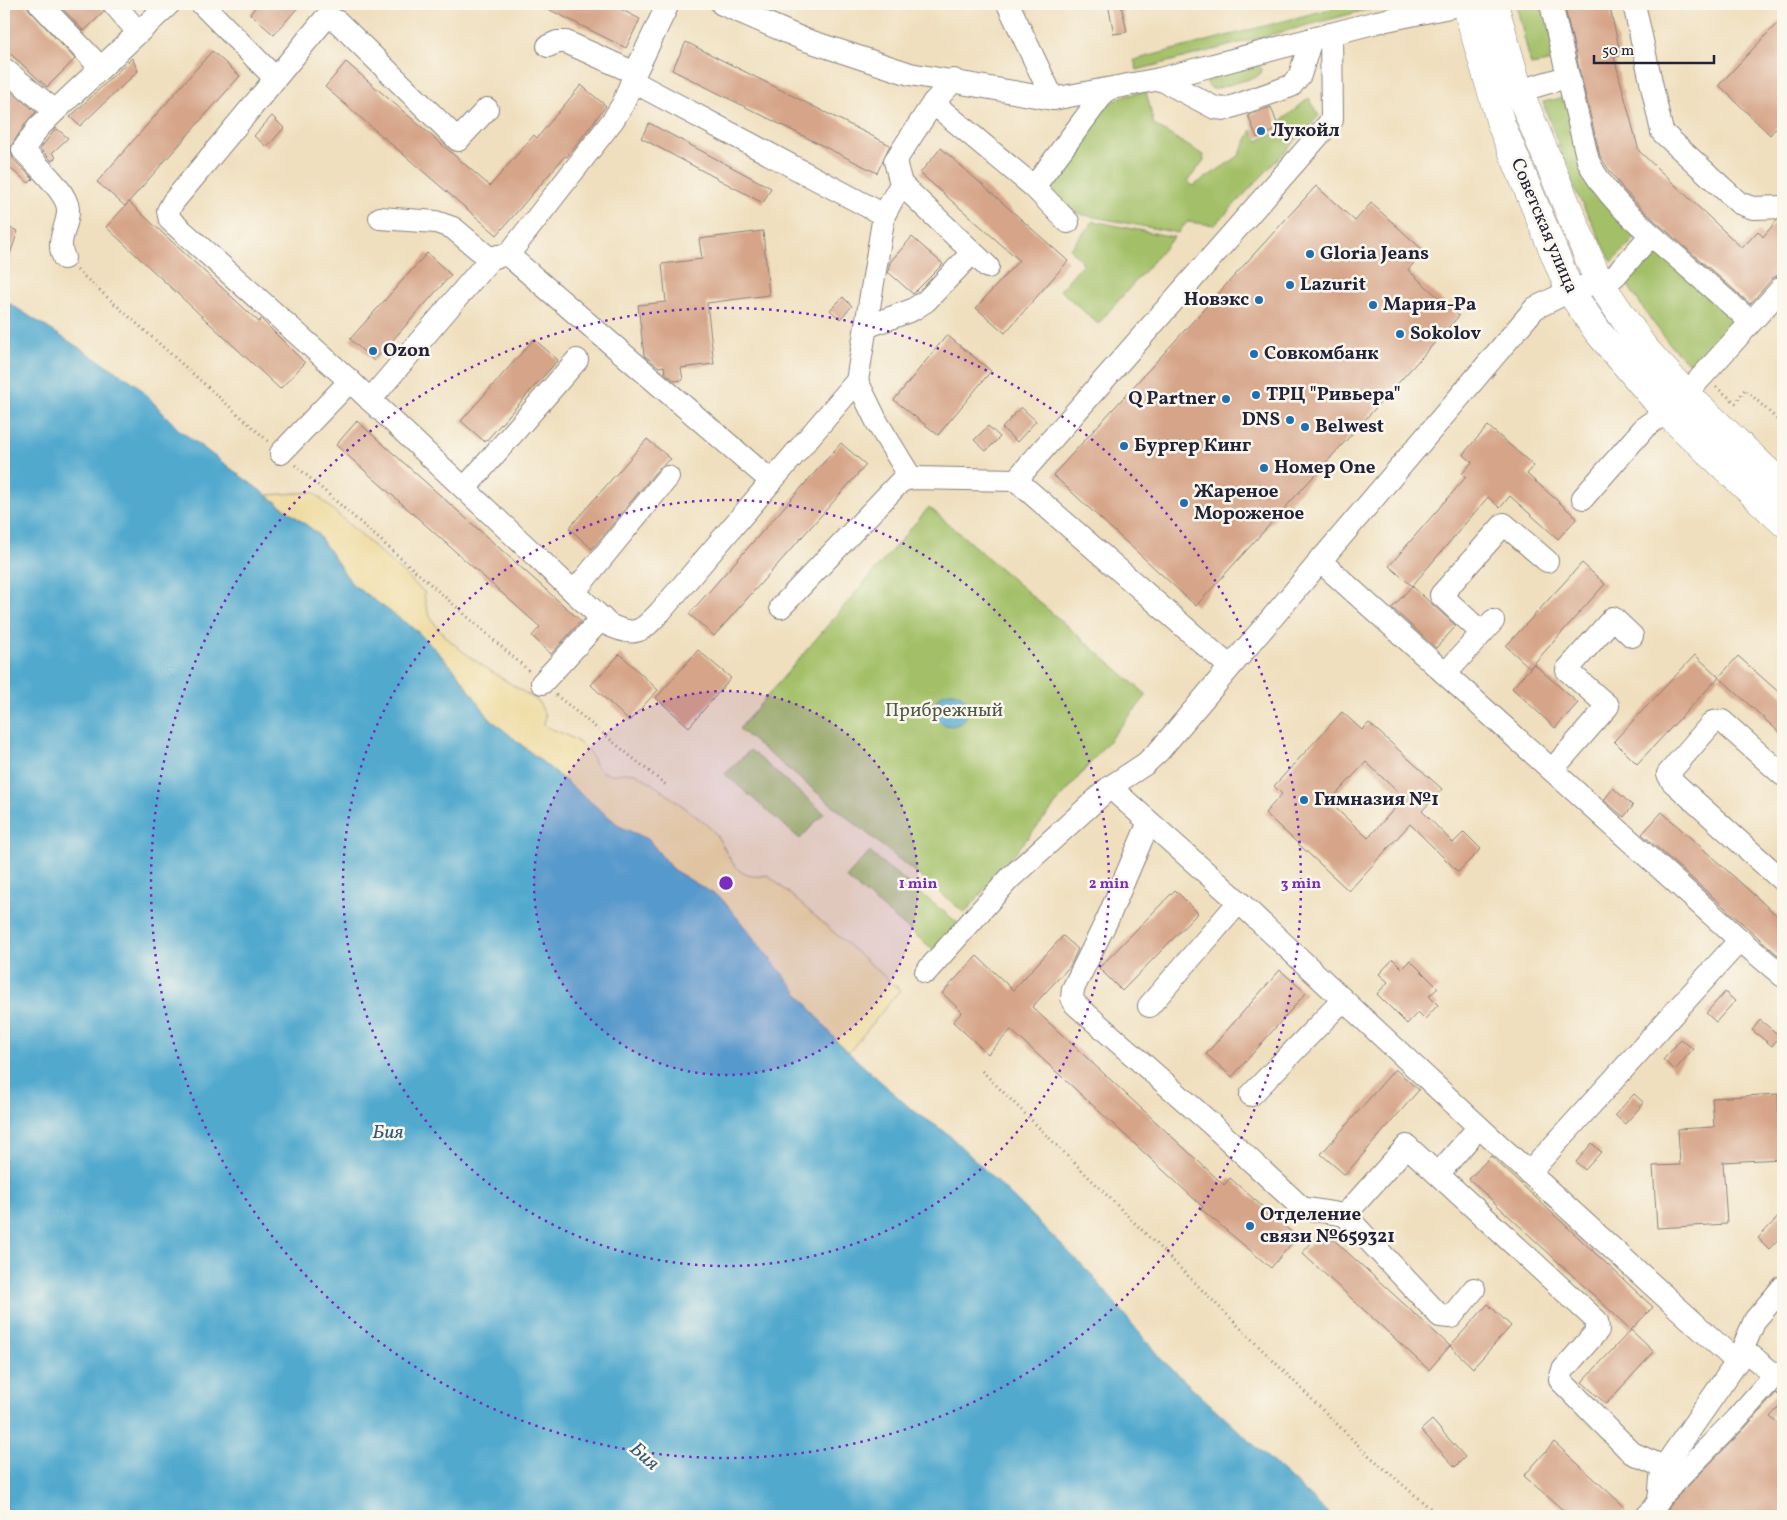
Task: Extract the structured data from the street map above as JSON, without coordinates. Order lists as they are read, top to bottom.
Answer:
{
  "streets": {
    "main road": ["Советская улица"]
  },
  "water": ["Бия"],
  "parks": ["Прибрежный"],
  "places": [
    "Лукойл",
    "Gloria Jeans",
    "Lazurit",
    "Новэкс",
    "Мария-Ра",
    "Sokolov",
    "Ozon",
    "Совкомбанк",
    "ТРЦ \"Ривьера\"",
    "Q Partner",
    "DNS",
    "Belwest",
    "Бургер Кинг",
    "Номер One",
    "Жареное Мороженое",
    "Гимназия №1",
    "Отделение связи №659321"
  ],
  "scale_bar": "50 m",
  "rings": ["1 min", "2 min", "3 min"]
}
